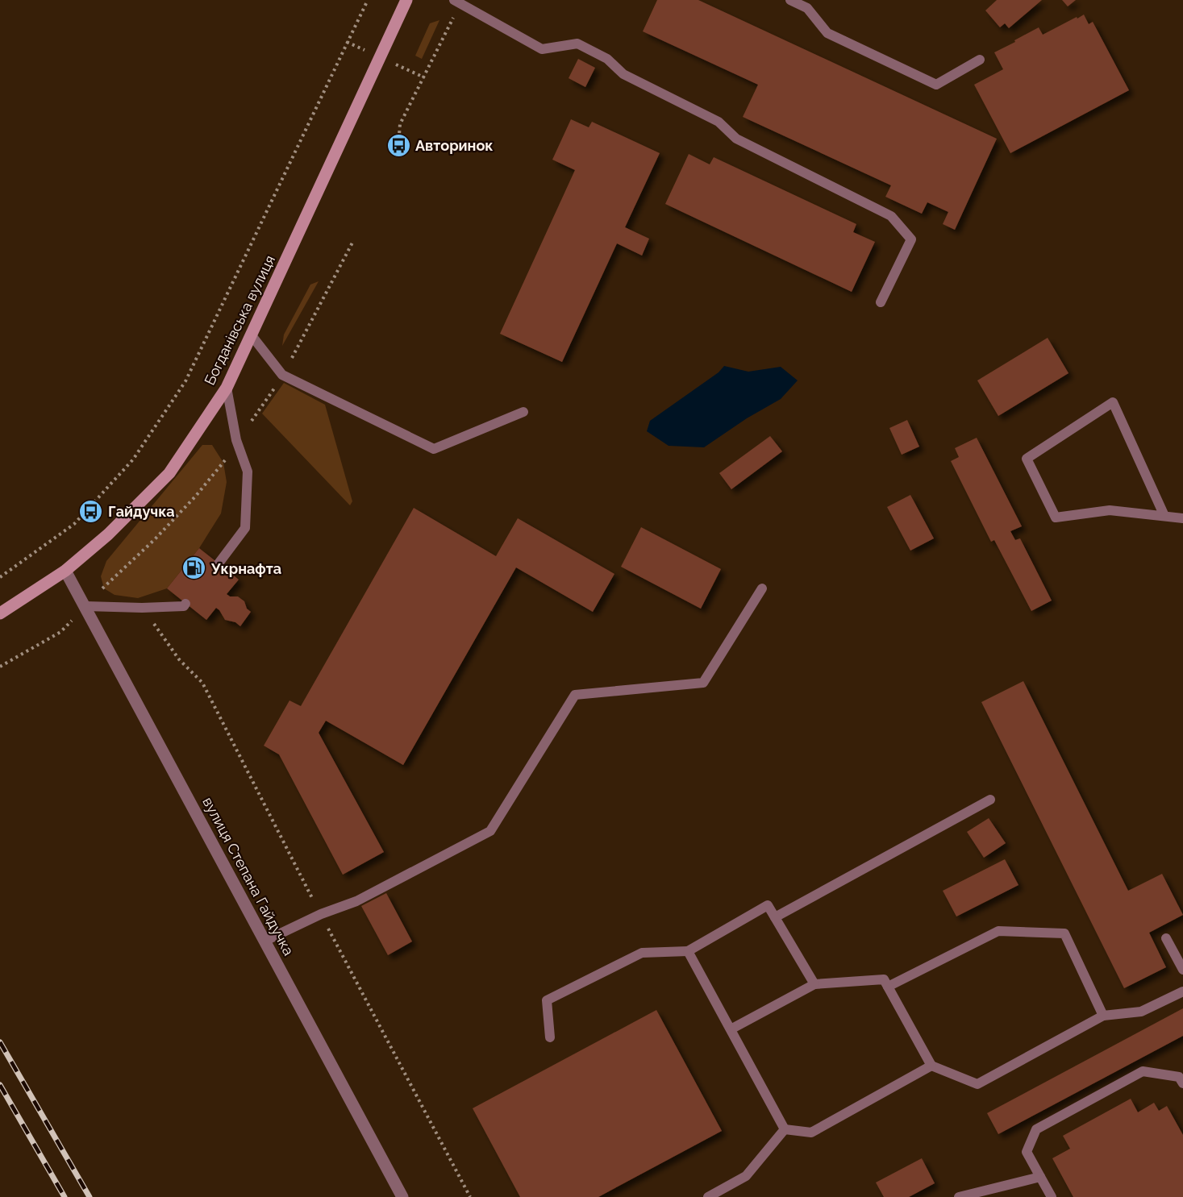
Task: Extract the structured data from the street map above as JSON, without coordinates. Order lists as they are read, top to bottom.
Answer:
{
  "streets": {
    "main road": ["Богданівська вулиця"],
    "street": ["вулиця Степана Гайдучка"]
  },
  "crossings": [
    ["Богданівська вулиця", "вулиця Степана Гайдучка"]
  ],
  "places": {
    "bus stop": ["Авторинок", "Гайдучка"],
    "fuel station": ["Укрнафта"]
  }
}
